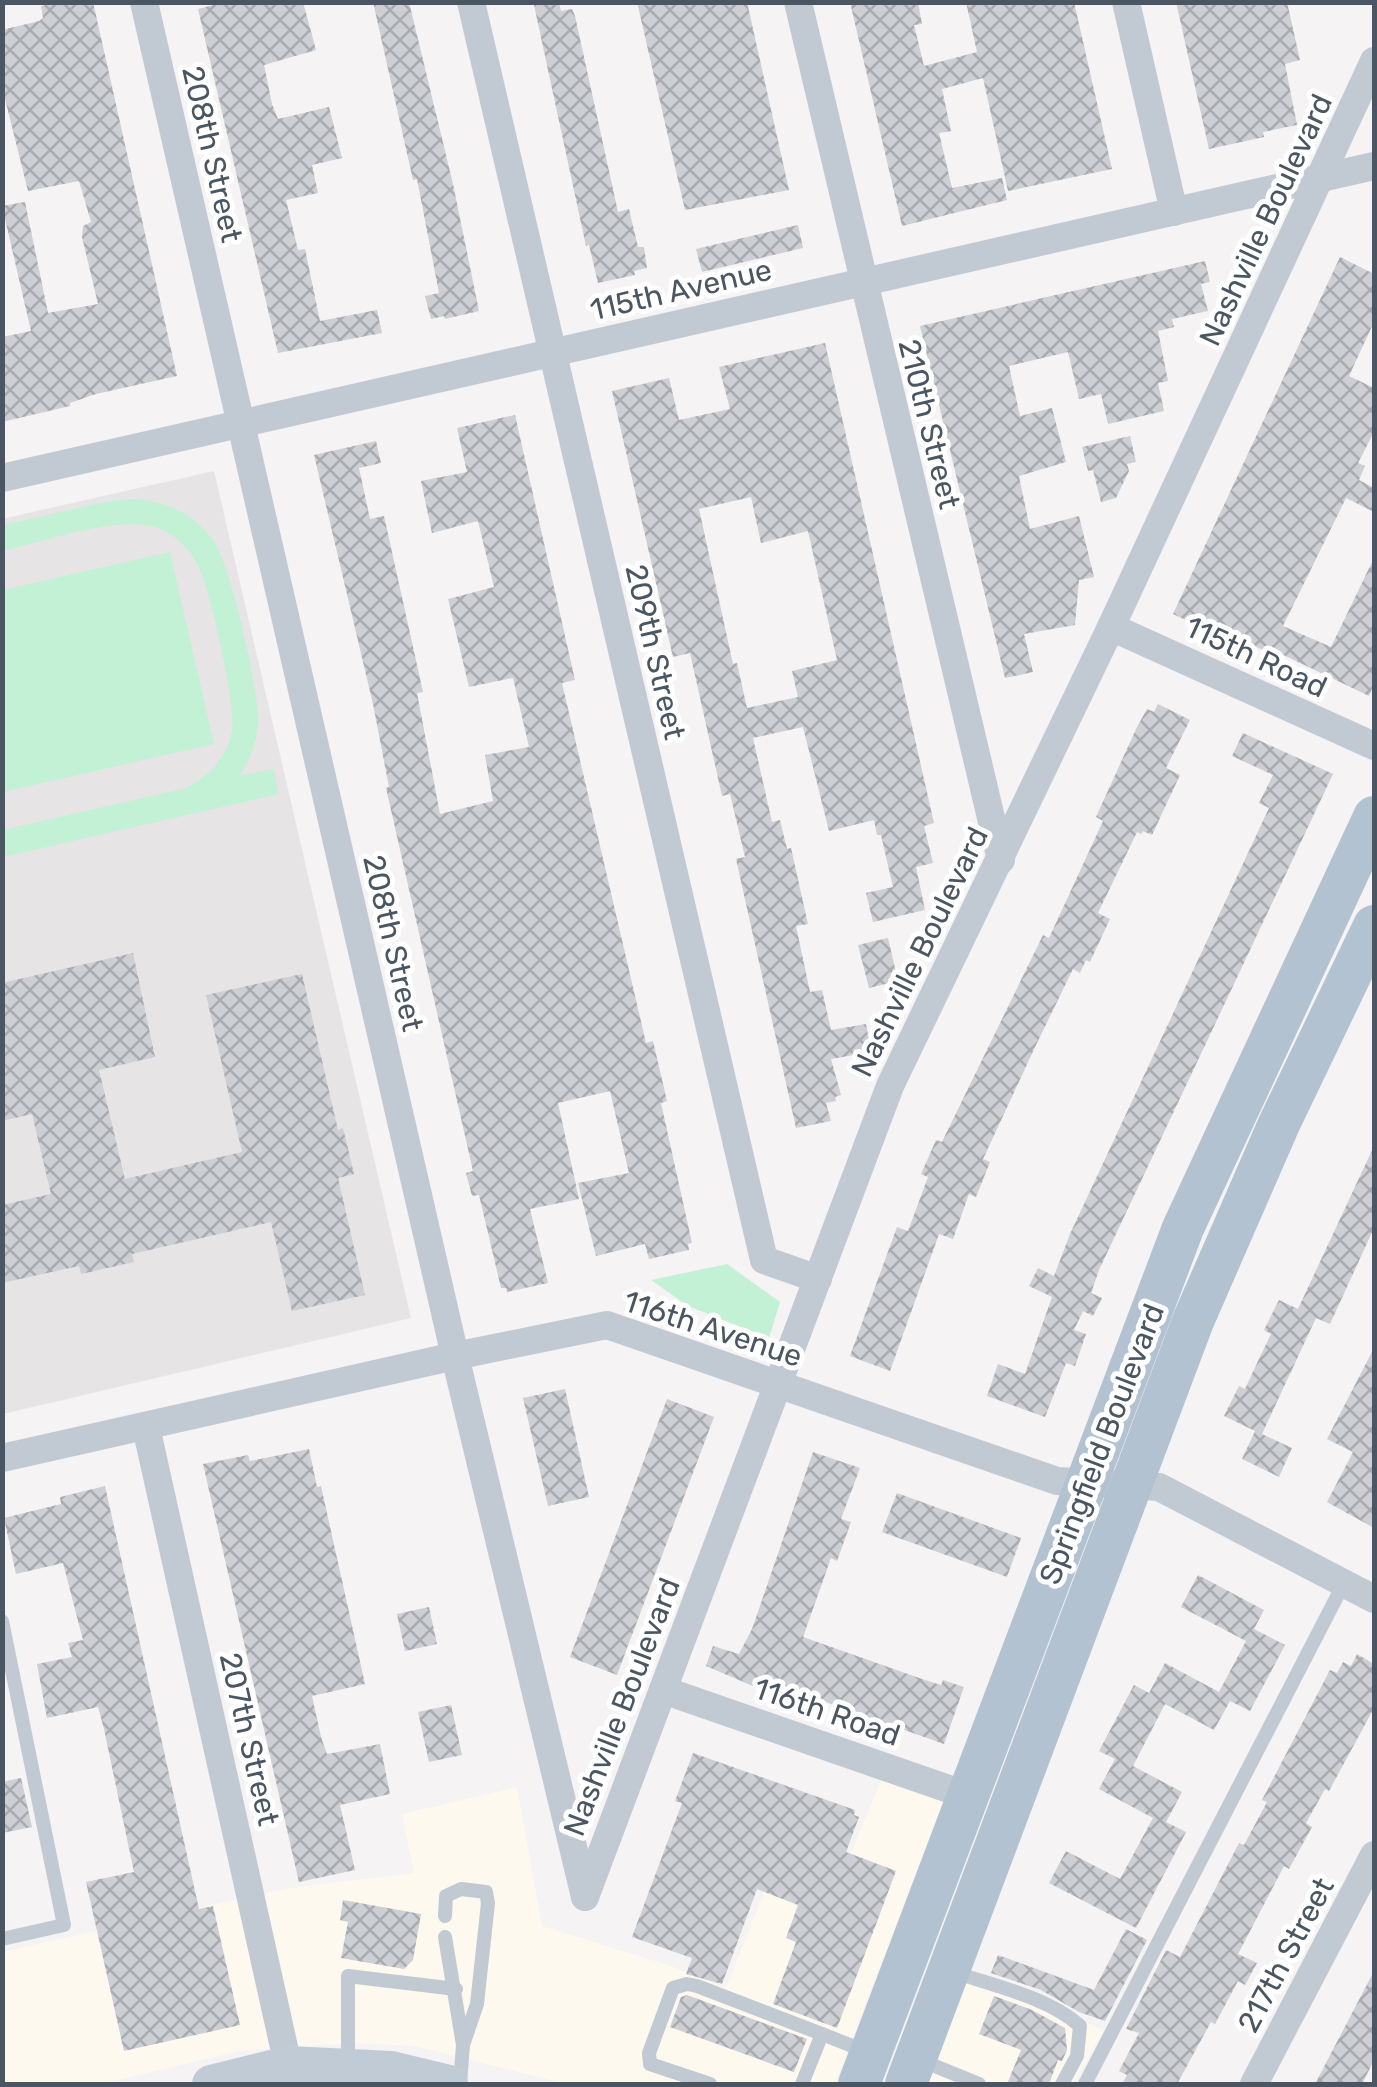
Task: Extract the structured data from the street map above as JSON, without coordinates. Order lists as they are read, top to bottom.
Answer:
{
  "streets": {
    "main road": ["Springfield Boulevard"],
    "street": [
      "208th Street",
      "Nashville Boulevard",
      "115th Avenue",
      "210th Street",
      "209th Street",
      "115th Road",
      "116th Avenue",
      "116th Road",
      "207th Street",
      "217th Street"
    ]
  },
  "crossings": [
    ["208th Street", "Nashville Boulevard"],
    ["208th Street", "115th Avenue"],
    ["208th Street", "116th Avenue"],
    ["Nashville Boulevard", "115th Avenue"],
    ["Nashville Boulevard", "210th Street"],
    ["Nashville Boulevard", "209th Street"],
    ["Nashville Boulevard", "115th Road"],
    ["Nashville Boulevard", "116th Avenue"],
    ["Nashville Boulevard", "116th Road"],
    ["115th Avenue", "210th Street"],
    ["115th Avenue", "209th Street"],
    ["116th Avenue", "Springfield Boulevard"],
    ["116th Avenue", "207th Street"],
    ["Springfield Boulevard", "116th Road"]
  ]
}
